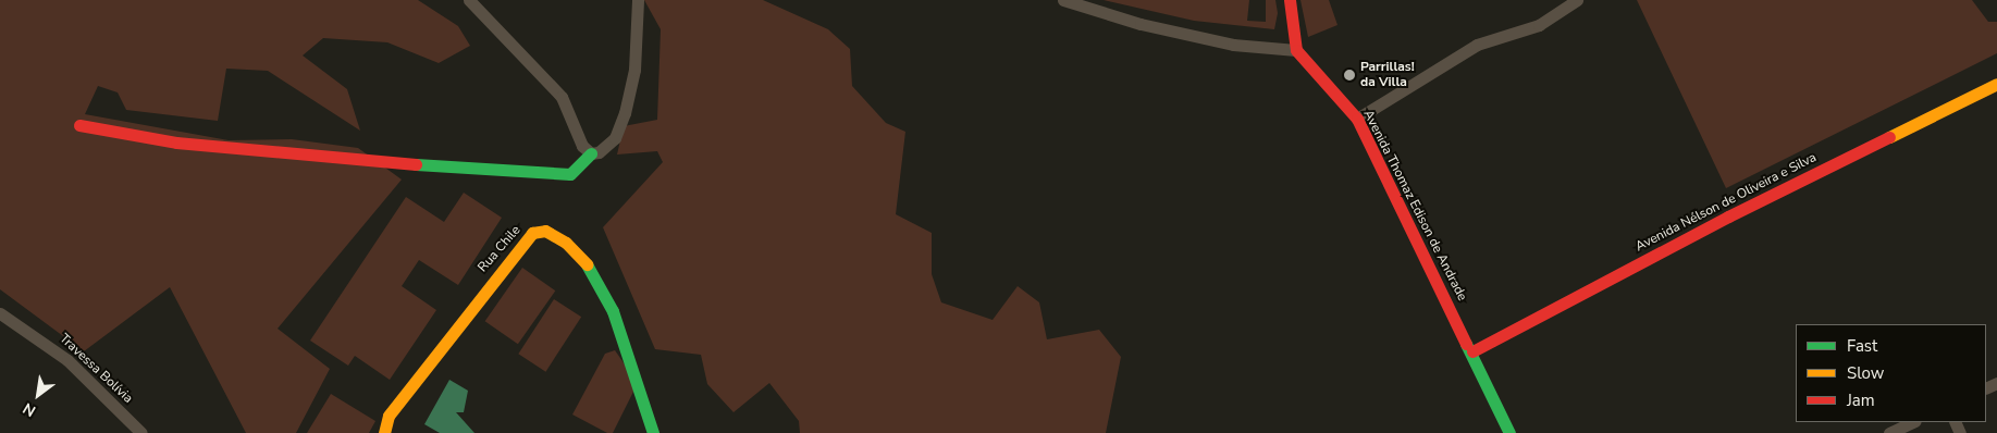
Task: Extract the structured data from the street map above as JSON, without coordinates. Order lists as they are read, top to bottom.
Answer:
{
  "streets": {
    "street": [
      "Avenida Nélson de Oliveira e Silva",
      "Avenida Thomaz Edison de Andrade",
      "Rua Chile",
      "Travessa Bolívia"
    ]
  },
  "crossings": [
    ["Avenida Nélson de Oliveira e Silva", "Avenida Thomaz Edison de Andrade"]
  ],
  "places": ["Parrillas! da Villa"],
  "legend": ["Fast", "Slow", "Jam"],
  "north": "bottom left"
}
